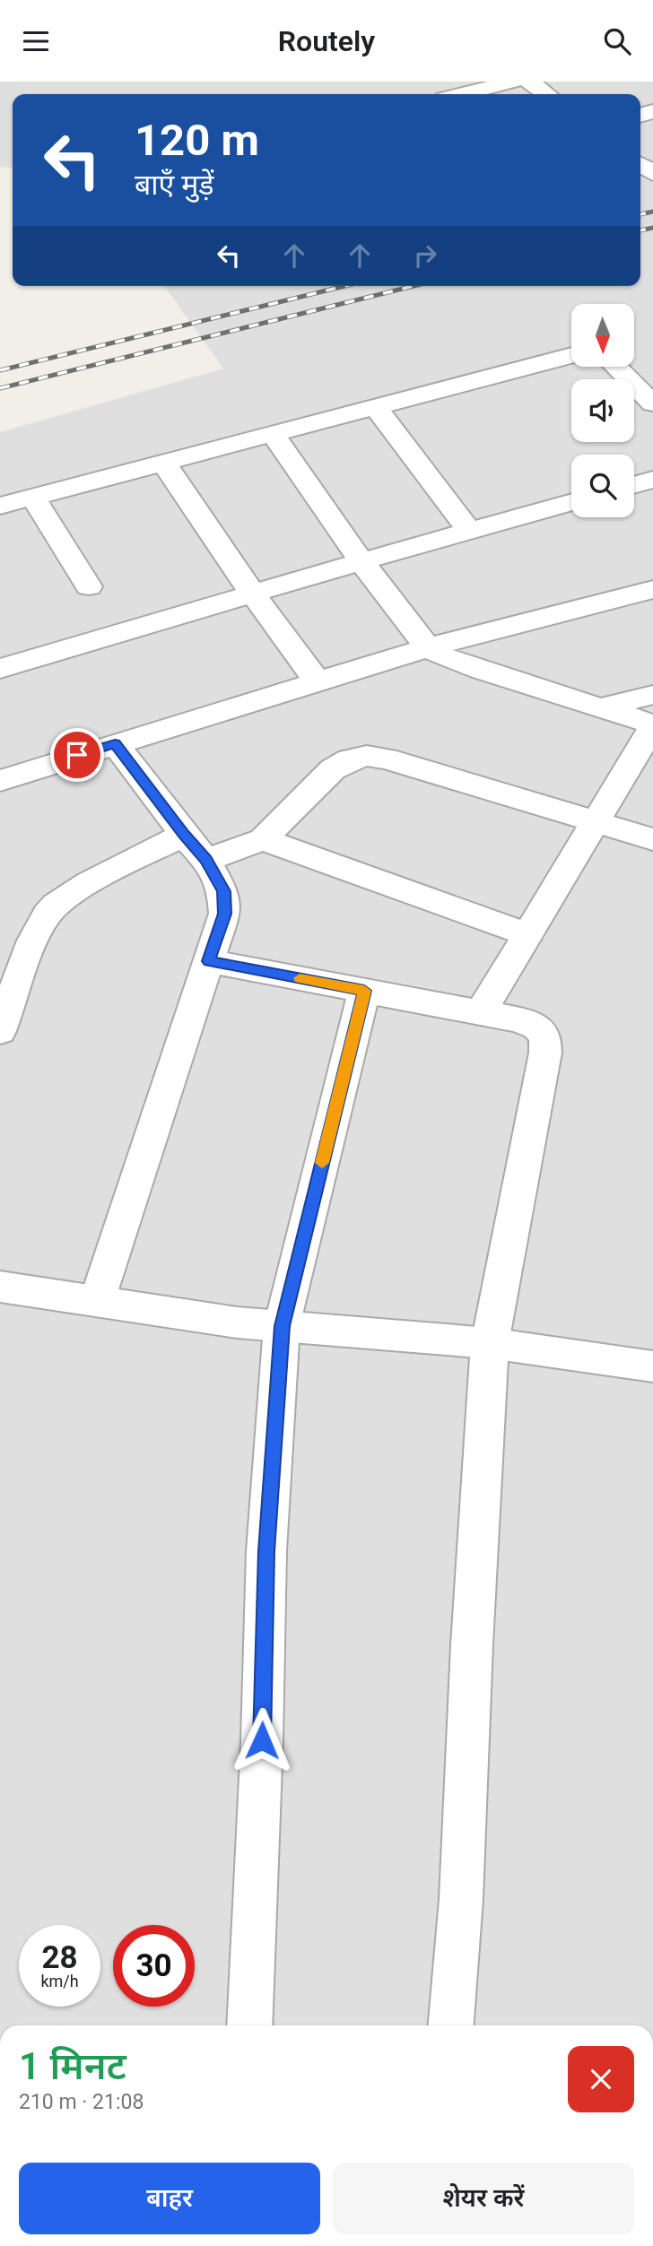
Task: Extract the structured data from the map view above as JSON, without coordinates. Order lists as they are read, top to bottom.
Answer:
{
  "north": "bottom",
  "page": {
    "header": "Routely",
    "turn": ["120 m", "बाएँ मुड़ें"],
    "speed": "28 km/h",
    "limit": "30",
    "heading": ["1 मिनट", "210 m · 21:08"],
    "buttons": ["बाहर", "शेयर करें"]
  }
}
